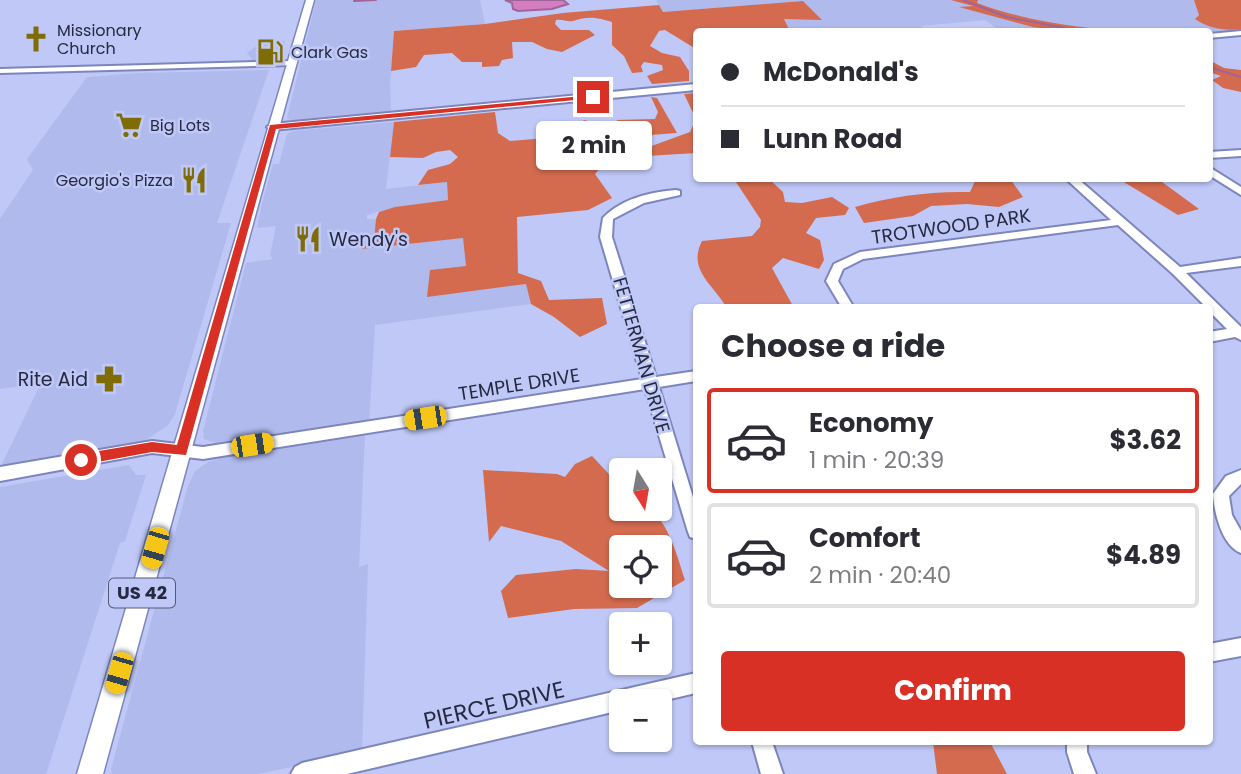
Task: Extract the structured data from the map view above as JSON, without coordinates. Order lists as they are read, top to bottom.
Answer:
{
  "streets": {
    "main road": ["US 42"],
    "street": [
      "TROTWOOD PARK",
      "FETTERMAN DRIVE",
      "TEMPLE DRIVE",
      "PIERCE DRIVE"
    ]
  },
  "crossings": [
    ["FETTERMAN DRIVE", "TEMPLE DRIVE"],
    ["TEMPLE DRIVE", "US 42"]
  ],
  "places": {
    "church": ["Missionary Church"],
    "fuel station": ["Clark Gas"],
    "supermarket": ["Big Lots"],
    "restaurant": ["Georgio's Pizza", "Wendy's"],
    "pharmacy": ["Rite Aid"]
  },
  "north": "bottom",
  "page": {
    "banner": ["McDonald's", "Lunn Road"],
    "bubble": "2 min",
    "heading": "Choose a ride",
    "list": [
      {
        "name": "Economy",
        "note": "1 min · 20:39",
        "value": "$3.62"
      },
      {
        "name": "Comfort",
        "note": "2 min · 20:40",
        "value": "$4.89"
      }
    ],
    "map_buttons": ["+", "−"],
    "buttons": "Confirm"
  }
}
